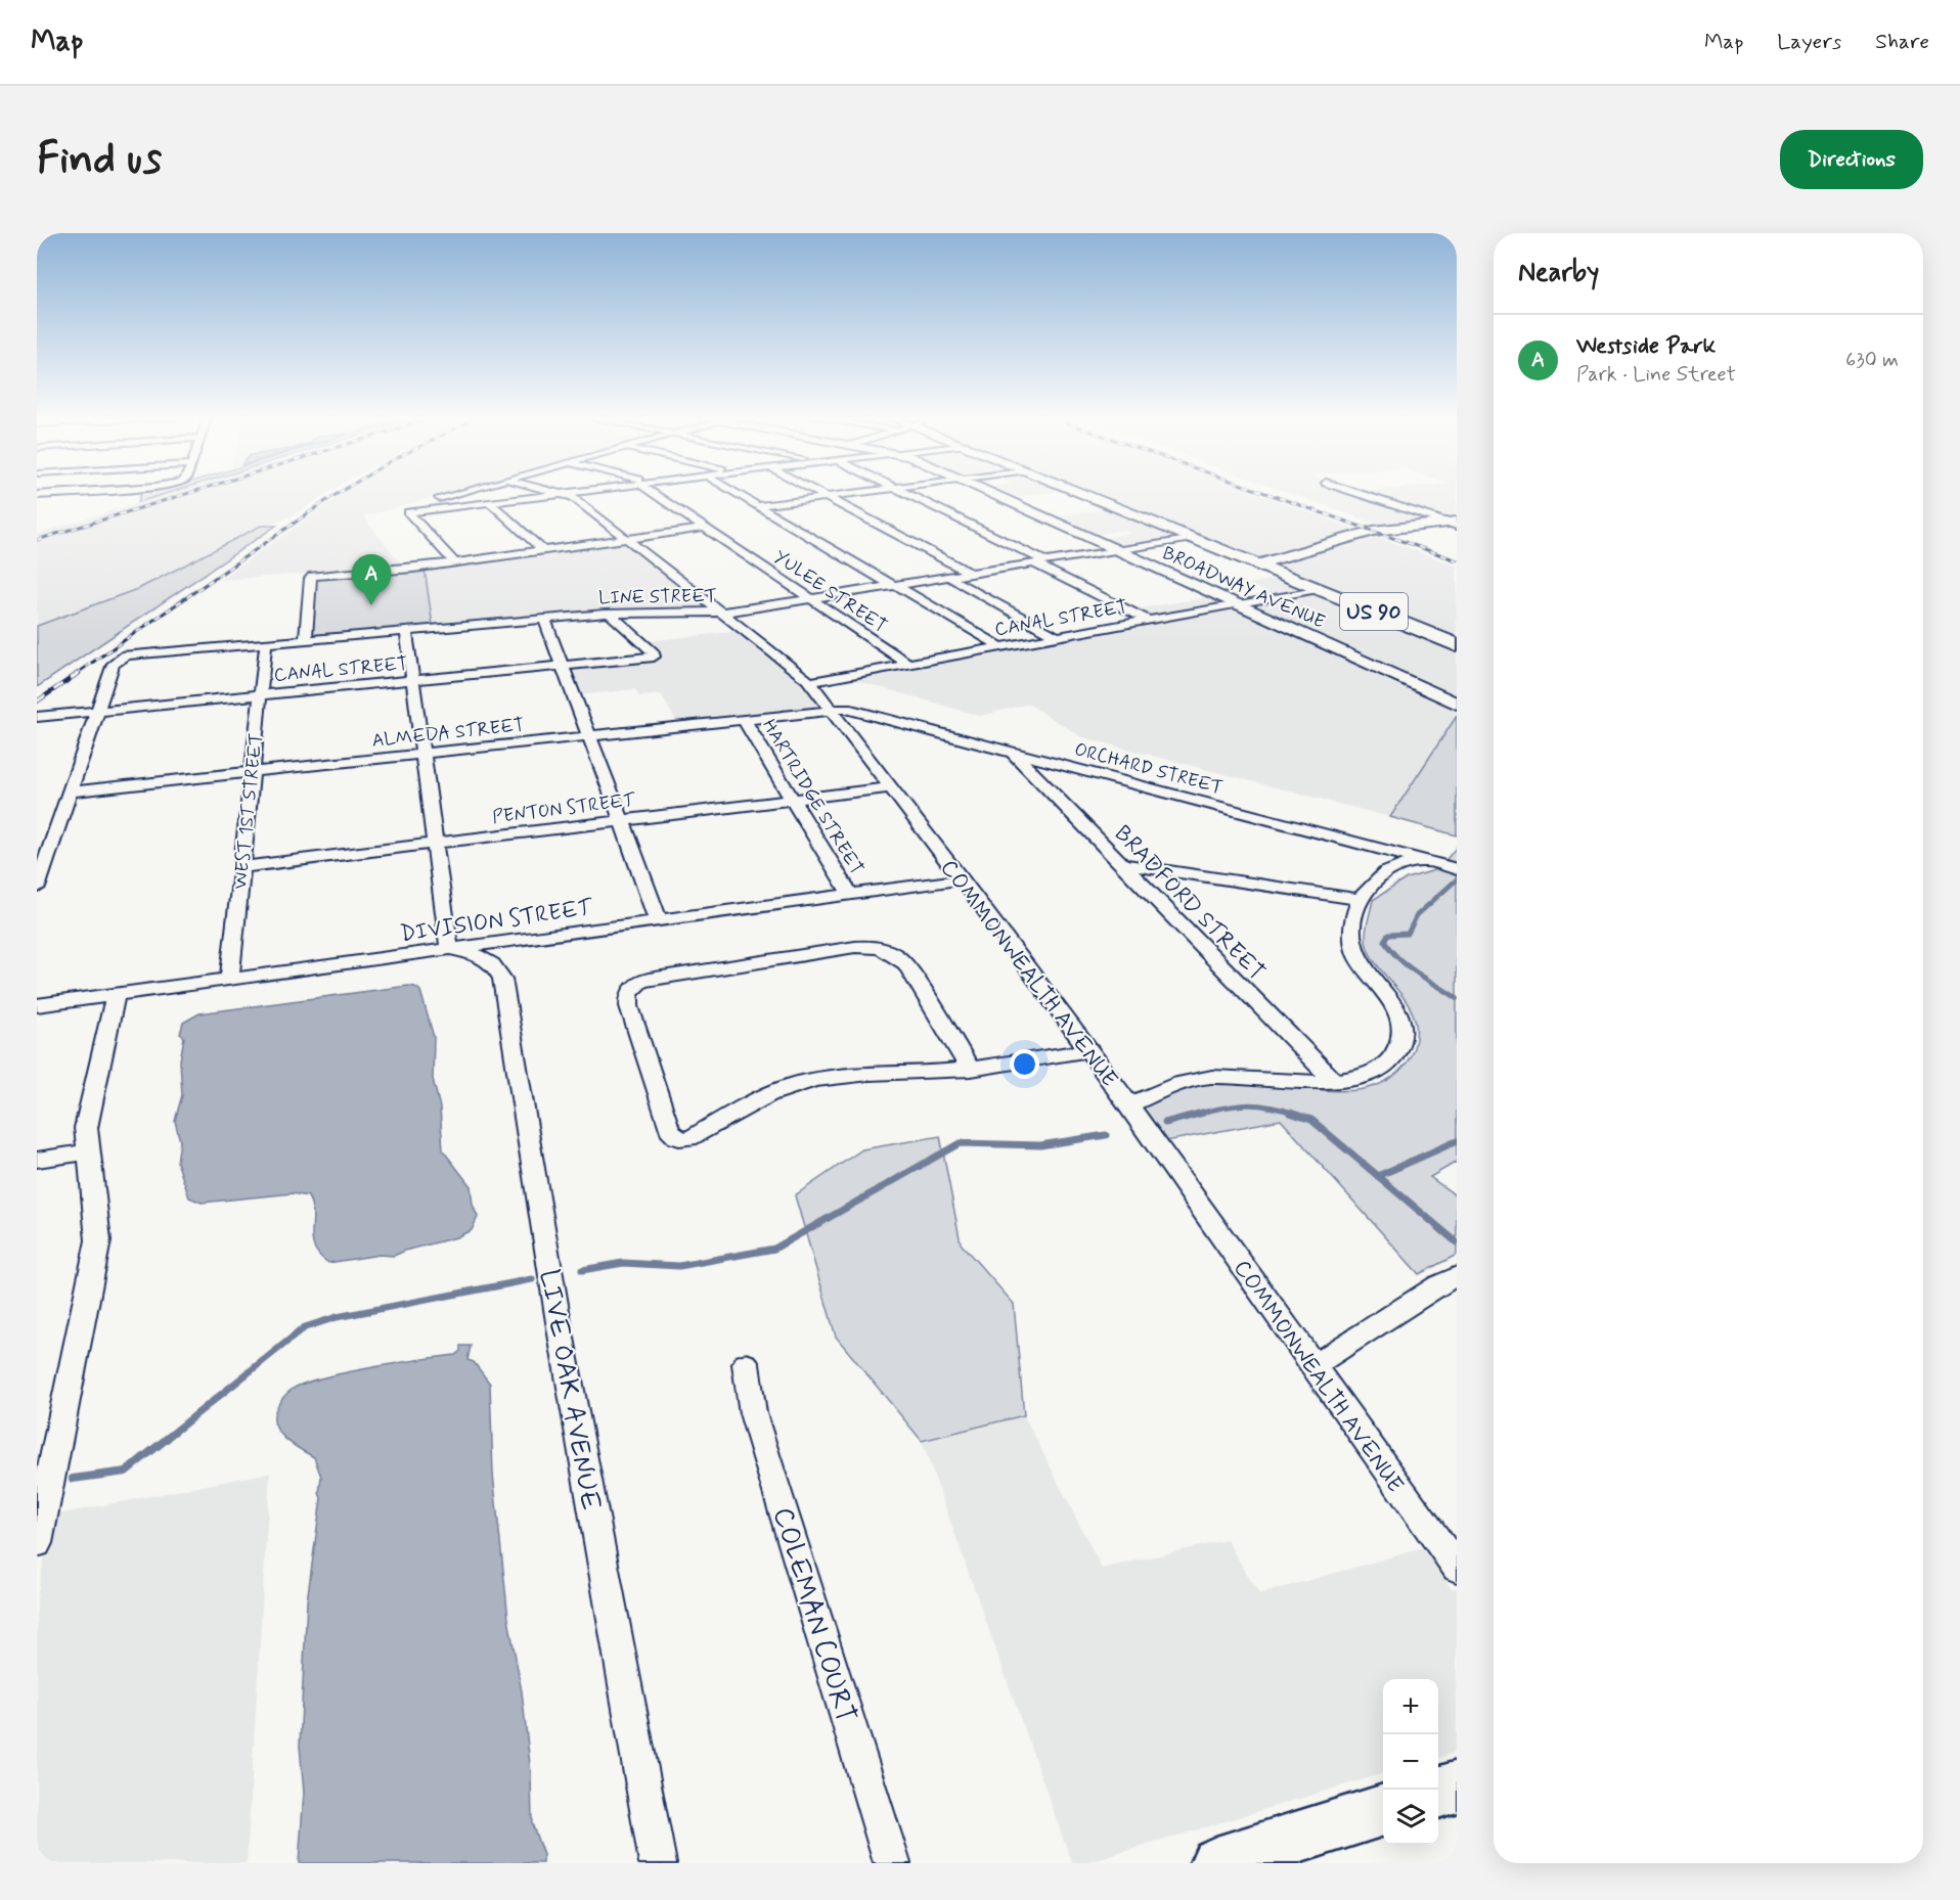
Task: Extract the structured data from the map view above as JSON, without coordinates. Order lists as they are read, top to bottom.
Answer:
{
  "streets": {
    "main road": ["US 90"],
    "street": [
      "BROADWAY AVENUE",
      "YULEE STREET",
      "LINE STREET",
      "CANAL STREET",
      "ALMEDA STREET",
      "ORCHARD STREET",
      "HARTRIDGE STREET",
      "PENTON STREET",
      "WEST 1ST STREET",
      "BRADFORD STREET",
      "DIVISION STREET",
      "COMMONWEALTH AVENUE",
      "LIVE OAK AVENUE",
      "COLEMAN COURT"
    ]
  },
  "crossings": [
    ["BROADWAY AVENUE", "LINE STREET"],
    ["BROADWAY AVENUE", "CANAL STREET"],
    ["YULEE STREET", "LINE STREET"],
    ["YULEE STREET", "CANAL STREET"],
    ["LINE STREET", "US 90"],
    ["LINE STREET", "CANAL STREET"],
    ["LINE STREET", "WEST 1ST STREET"],
    ["LINE STREET", "COMMONWEALTH AVENUE"],
    ["US 90", "CANAL STREET"],
    ["CANAL STREET", "WEST 1ST STREET"],
    ["CANAL STREET", "COMMONWEALTH AVENUE"],
    ["ALMEDA STREET", "ORCHARD STREET"],
    ["ALMEDA STREET", "HARTRIDGE STREET"],
    ["ALMEDA STREET", "WEST 1ST STREET"],
    ["ALMEDA STREET", "COMMONWEALTH AVENUE"],
    ["ORCHARD STREET", "BRADFORD STREET"],
    ["ORCHARD STREET", "COMMONWEALTH AVENUE"],
    ["HARTRIDGE STREET", "PENTON STREET"],
    ["HARTRIDGE STREET", "DIVISION STREET"],
    ["PENTON STREET", "WEST 1ST STREET"],
    ["PENTON STREET", "COMMONWEALTH AVENUE"],
    ["WEST 1ST STREET", "DIVISION STREET"],
    ["DIVISION STREET", "COMMONWEALTH AVENUE"],
    ["DIVISION STREET", "LIVE OAK AVENUE"]
  ],
  "page": {
    "header": "Map",
    "nav": ["Map", "Layers", "Share"],
    "buttons": "Directions",
    "title": "Find us",
    "heading": "Nearby",
    "list": [
      {
        "mark": "A",
        "name": "Westside Park",
        "note": "Park · Line Street",
        "value": "630 m"
      }
    ],
    "pins": "A",
    "map_buttons": ["+", "−"]
  }
}
